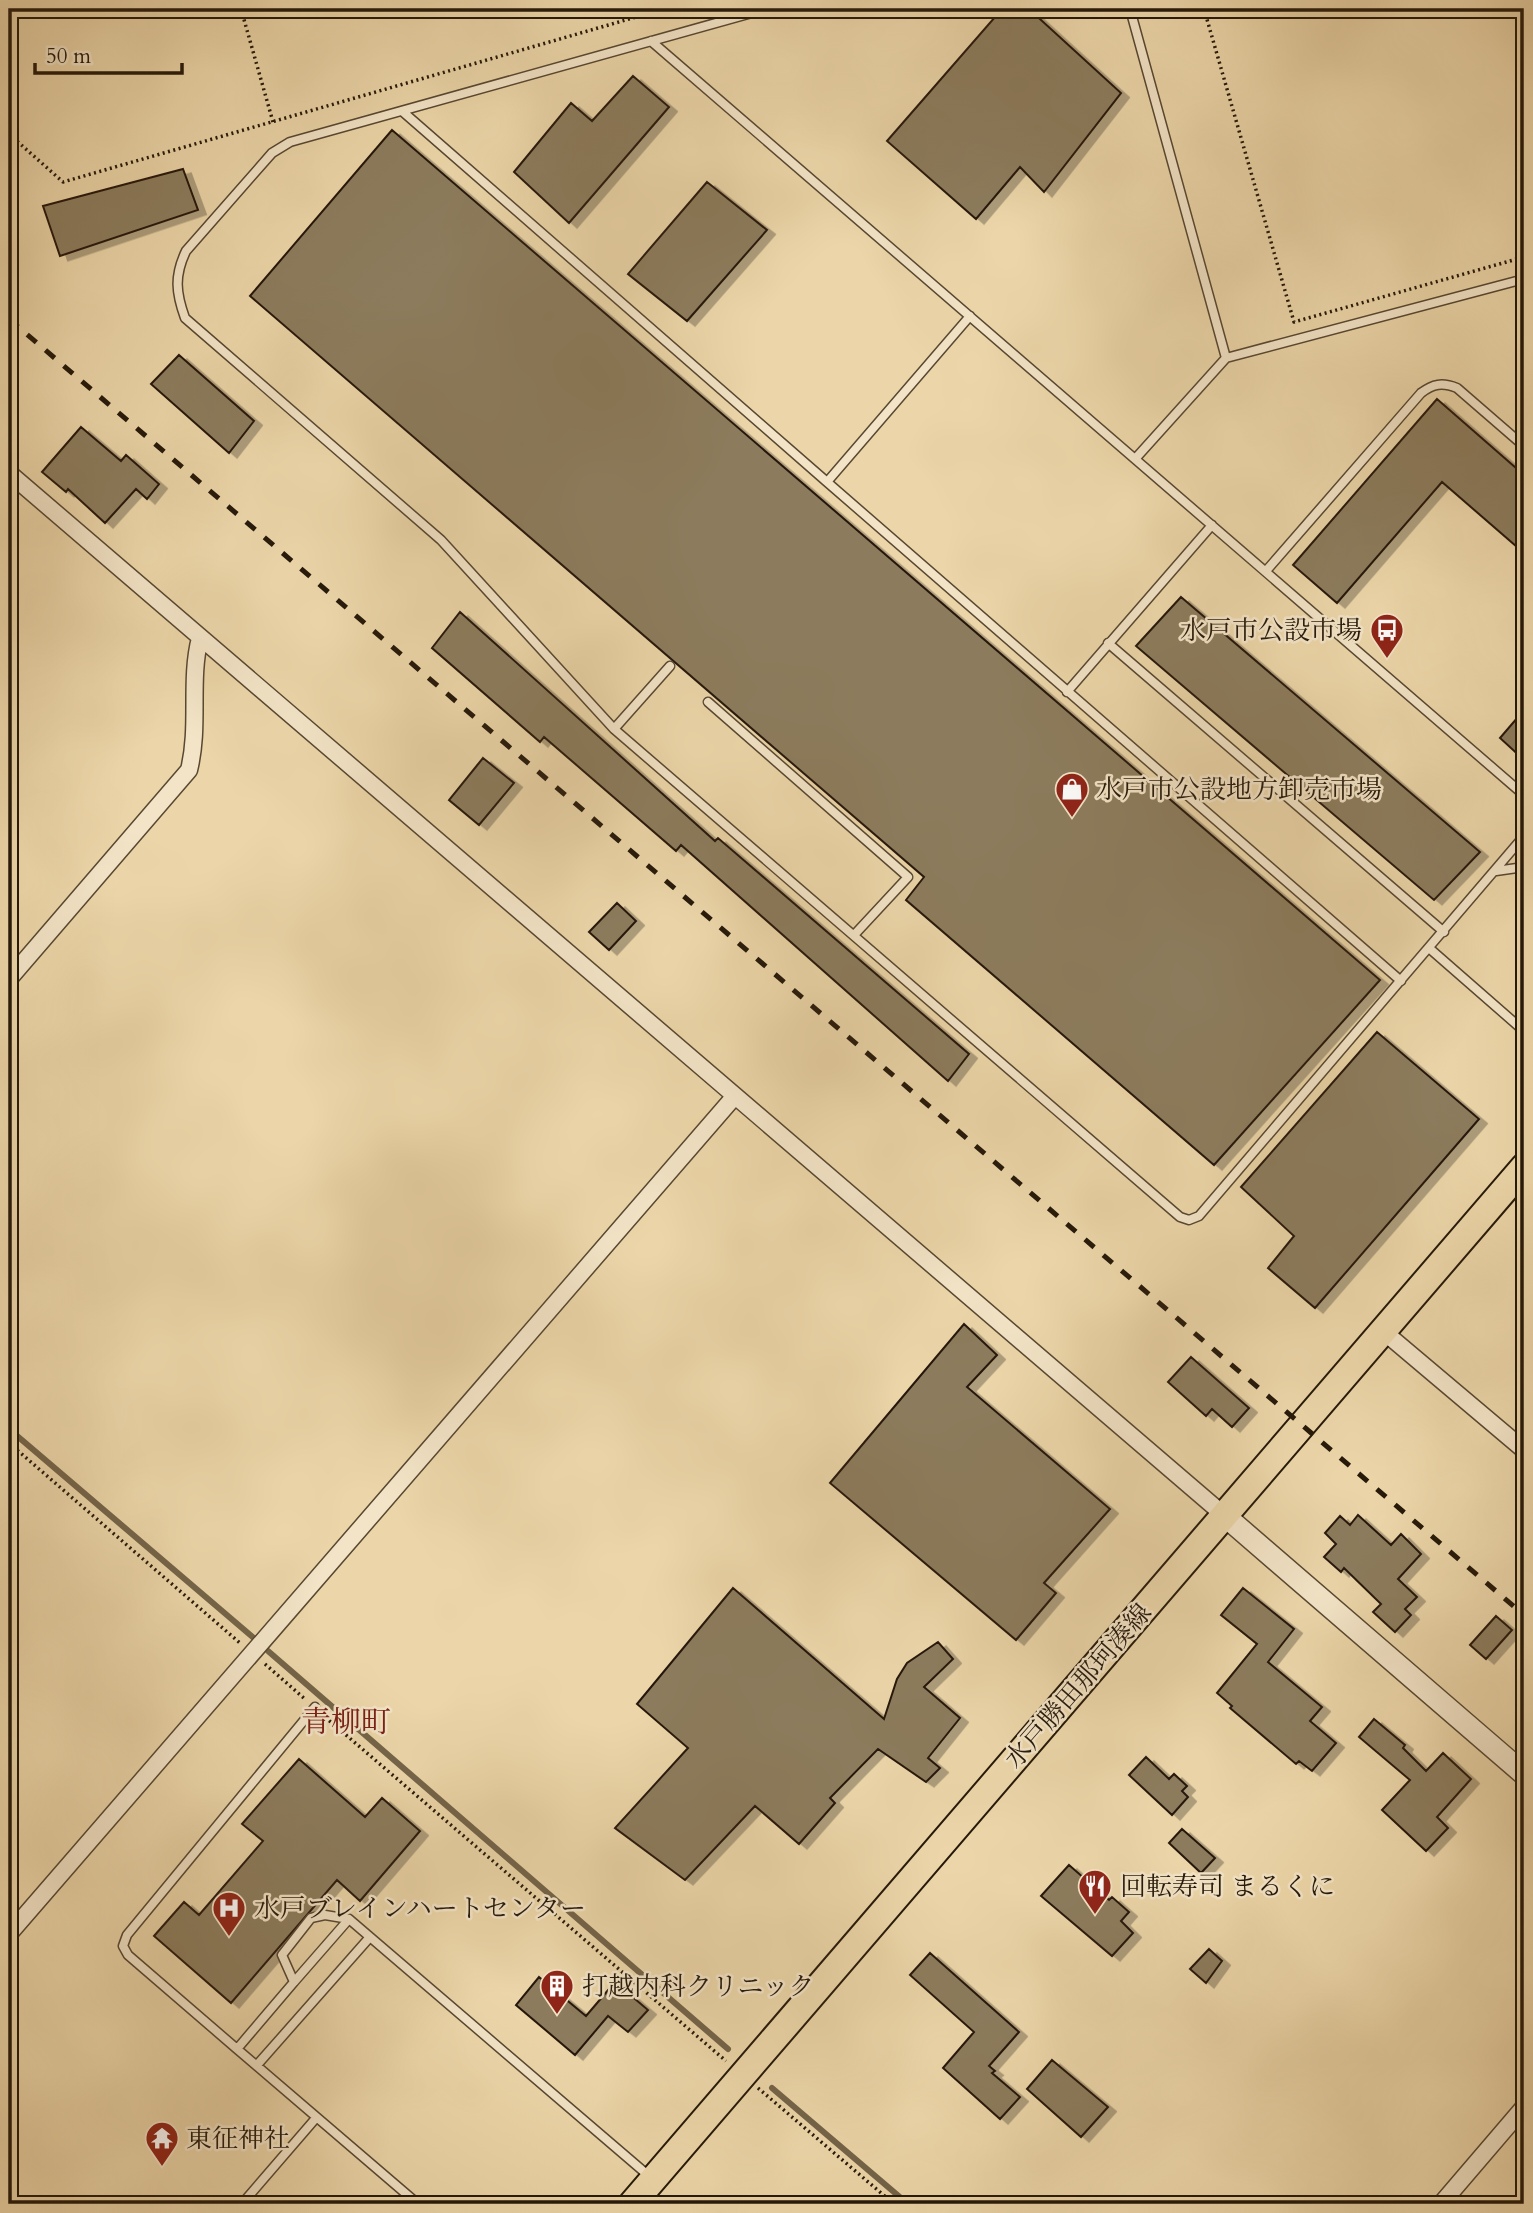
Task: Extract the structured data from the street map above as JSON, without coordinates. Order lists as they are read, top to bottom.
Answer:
{
  "streets": {
    "main road": ["水戸勝田那珂湊線"]
  },
  "districts": ["青柳町"],
  "places": {
    "bus stop": ["水戸市公設市場"],
    "shop": ["水戸市公設地方卸売市場"],
    "restaurant": ["回転寿司 まるくに"],
    "hospital": ["水戸ブレインハートセンター"],
    "building": ["打越内科クリニック"],
    "temple": ["東征神社"]
  },
  "scale_bar": "50 m"
}
